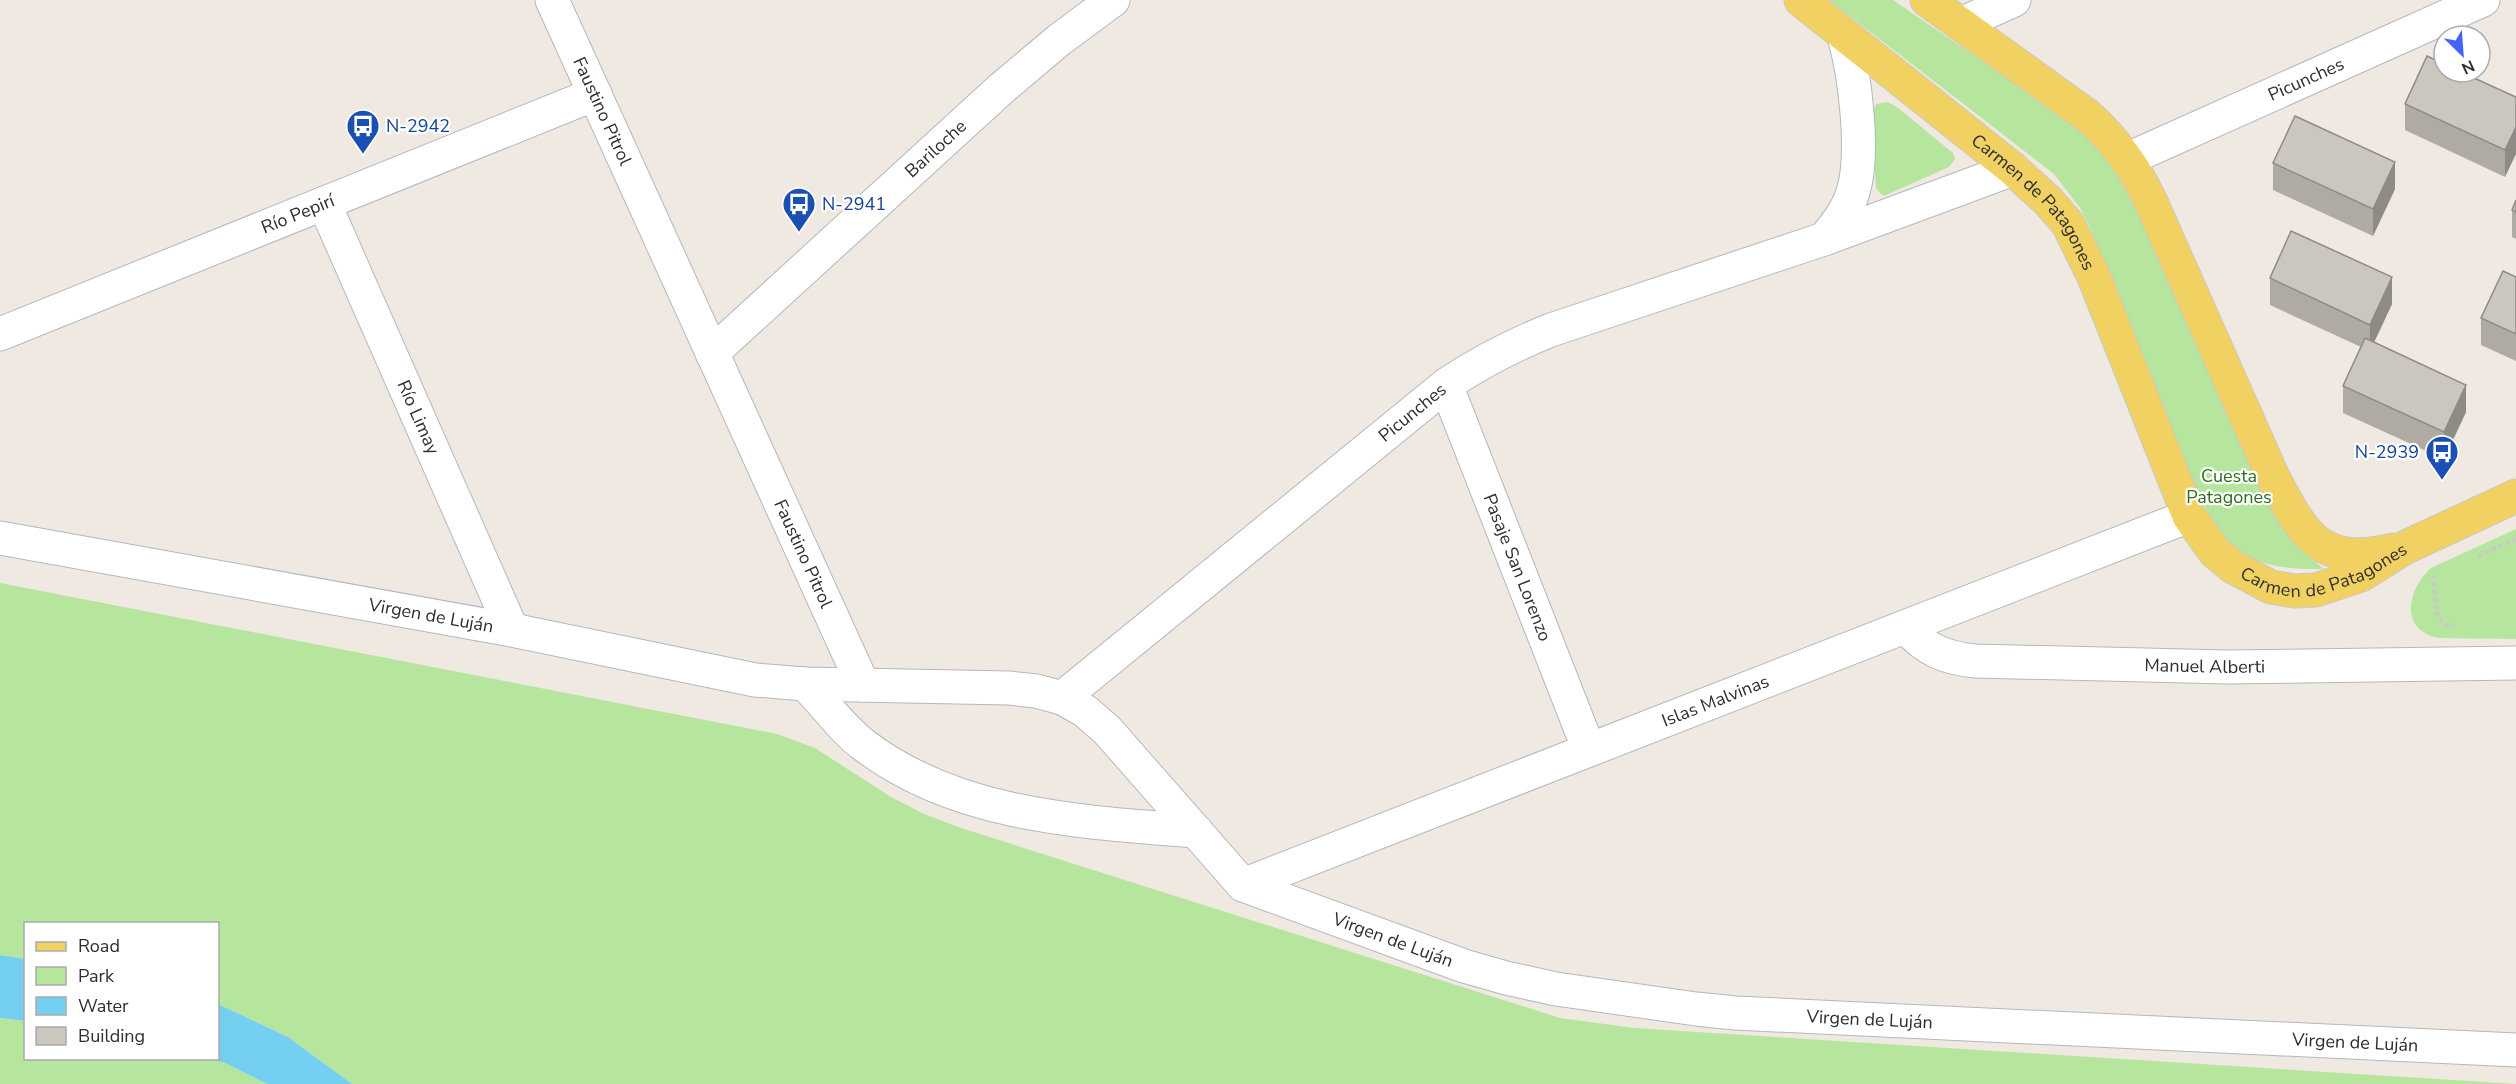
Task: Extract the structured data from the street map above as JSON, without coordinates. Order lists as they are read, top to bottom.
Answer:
{
  "streets": {
    "main road": ["Carmen de Patagones"],
    "street": [
      "Picunches",
      "Faustino Pitrol",
      "Bariloche",
      "Río Pepirí",
      "Río Limay",
      "Pasaje San Lorenzo",
      "Virgen de Luján",
      "Manuel Alberti",
      "Islas Malvinas"
    ]
  },
  "crossings": [
    ["Picunches", "Carmen de Patagones"],
    ["Picunches", "Pasaje San Lorenzo"],
    ["Faustino Pitrol", "Bariloche"],
    ["Faustino Pitrol", "Río Pepirí"],
    ["Faustino Pitrol", "Virgen de Luján"],
    ["Carmen de Patagones", "Islas Malvinas"],
    ["Río Pepirí", "Río Limay"],
    ["Río Limay", "Virgen de Luján"],
    ["Pasaje San Lorenzo", "Islas Malvinas"],
    ["Virgen de Luján", "Islas Malvinas"],
    ["Manuel Alberti", "Islas Malvinas"]
  ],
  "parks": ["Cuesta Patagones"],
  "places": {
    "bus stop": ["N-2942", "N-2941", "N-2939"]
  },
  "legend": [
    "Road",
    "Park",
    "Water",
    "Building"
  ],
  "north": "bottom right"
}
